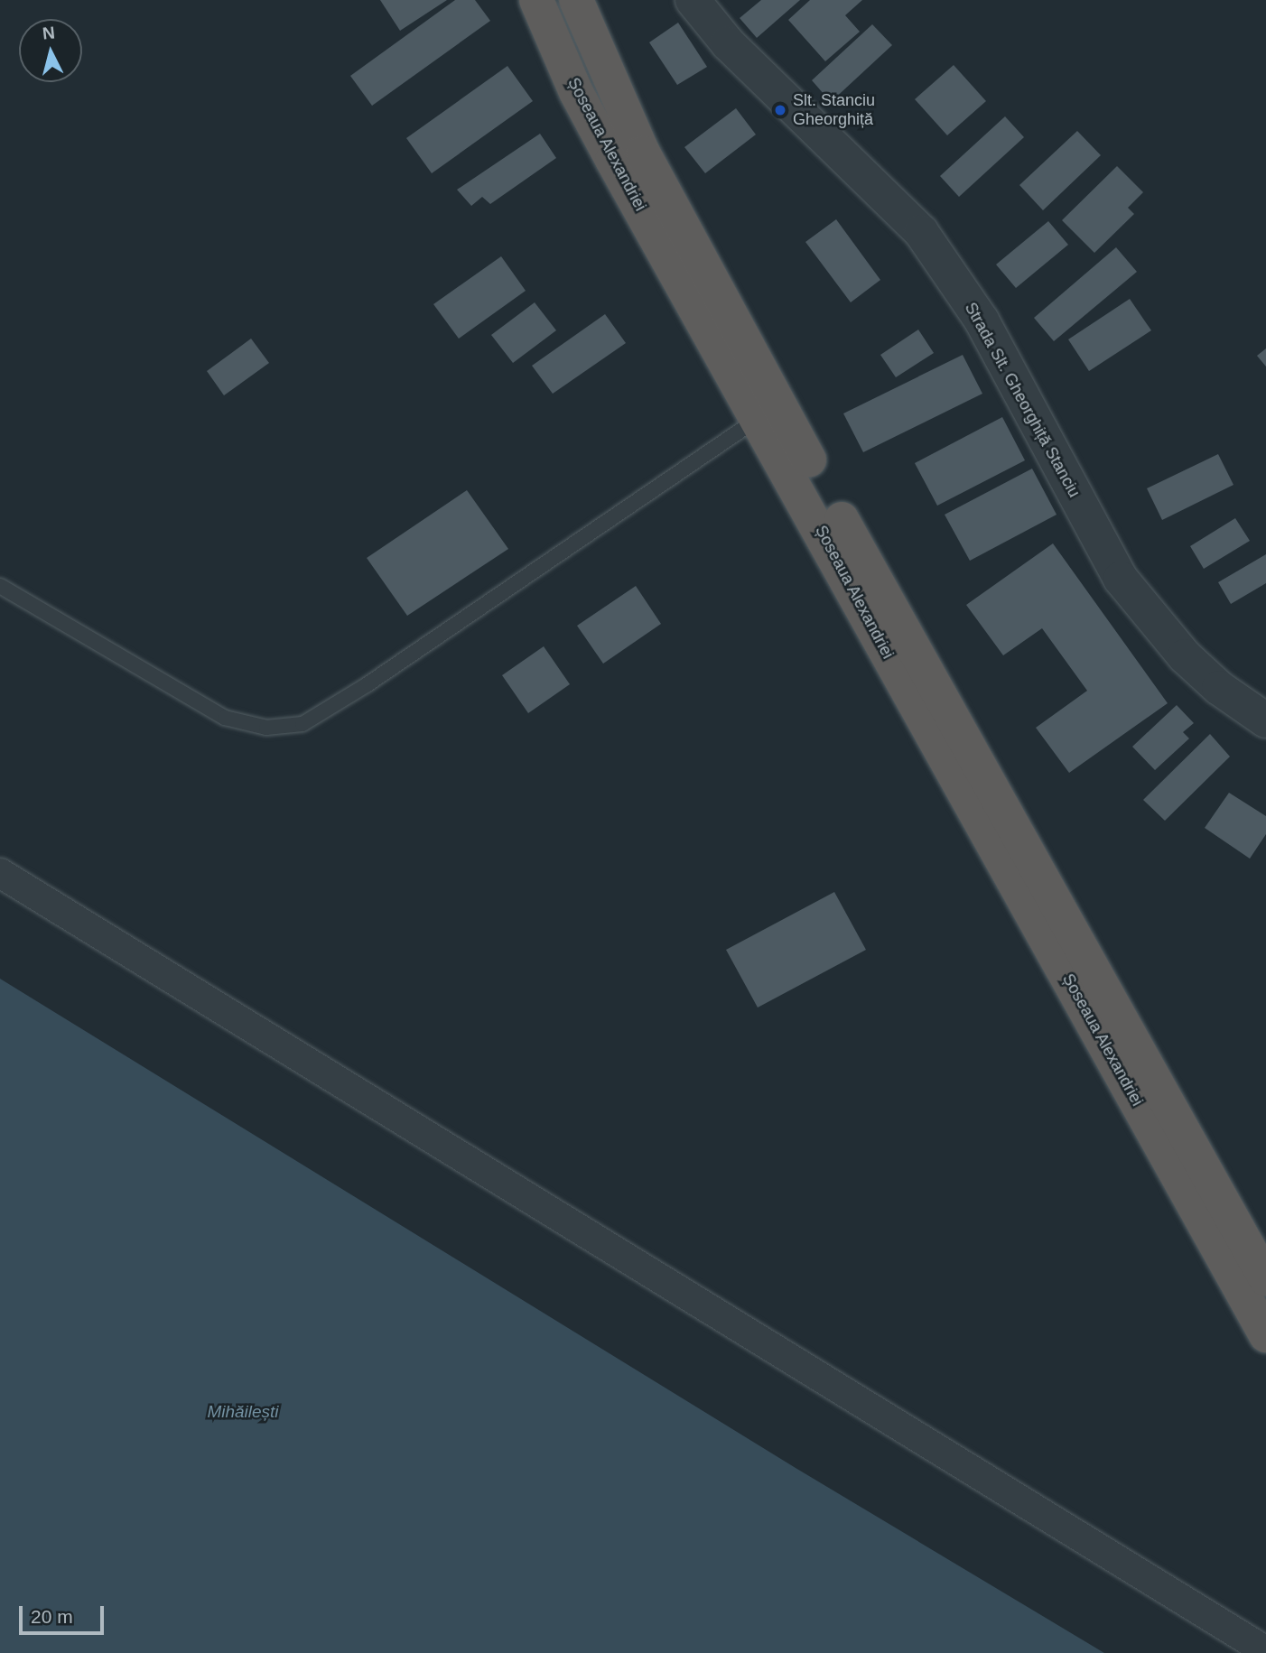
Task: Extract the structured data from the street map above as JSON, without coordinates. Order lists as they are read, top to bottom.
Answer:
{
  "streets": {
    "highway": ["Șoseaua Alexandriei"],
    "street": ["Strada Slt. Gheorghiță Stanciu"]
  },
  "water": ["Mihăilești"],
  "places": ["Slt. Stanciu Gheorghiță"],
  "scale_bar": "20 m",
  "north": "top"
}
